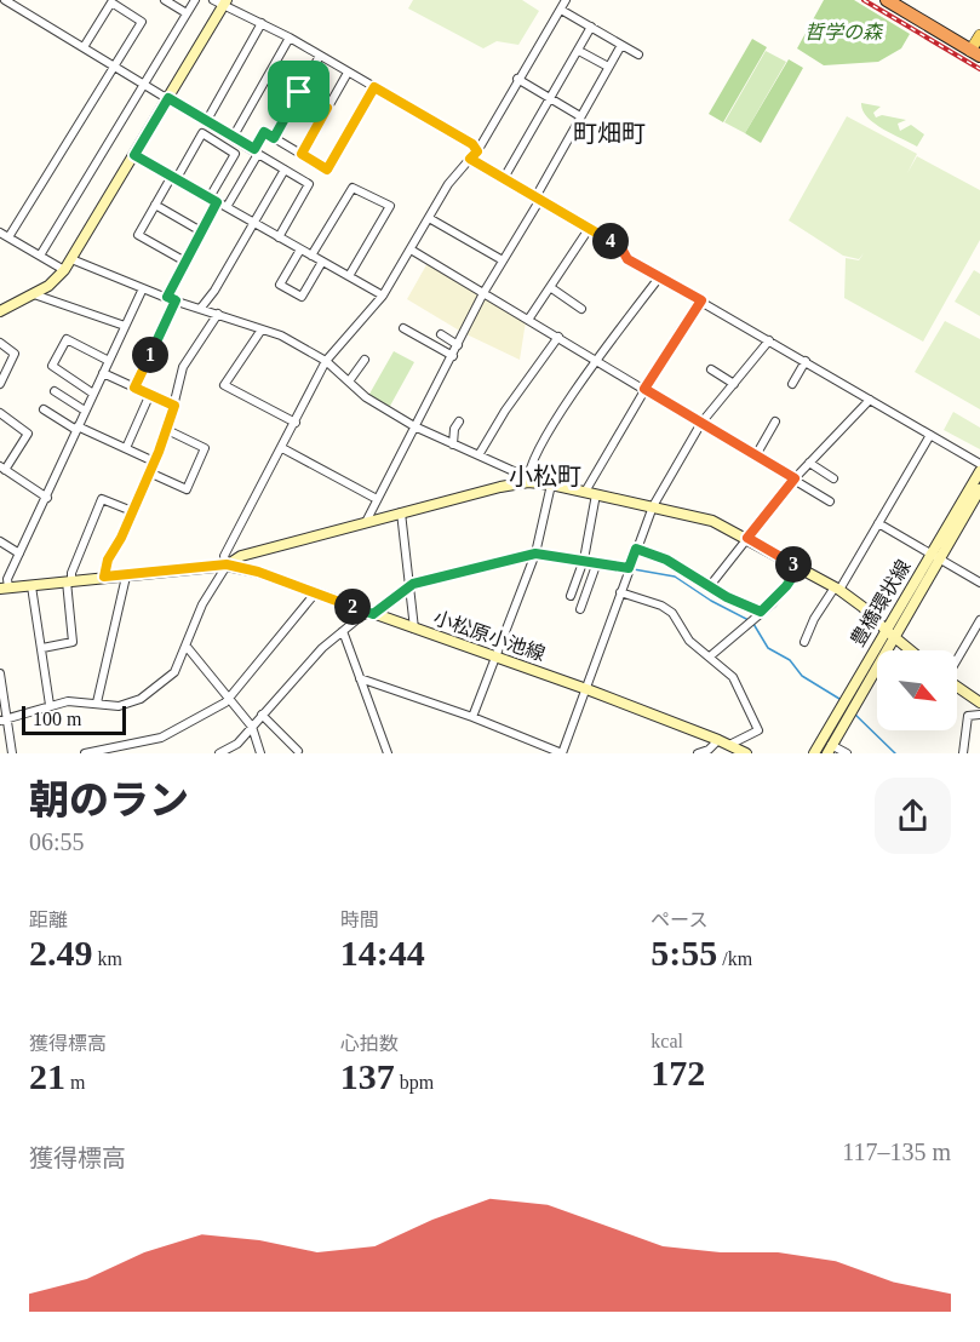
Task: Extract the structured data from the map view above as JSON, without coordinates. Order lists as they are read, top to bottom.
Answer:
{
  "streets": {
    "main road": ["豊橋環状線", "小松原小池線"]
  },
  "districts": ["町畑町", "小松町"],
  "parks": ["哲学の森"],
  "scale_bar": "100 m",
  "north": "bottom right",
  "page": {
    "pins": [
      "4",
      "1",
      "3",
      "2"
    ],
    "scale": "100 m",
    "heading": ["朝のラン", "06:55"],
    "stats": [
      ["距離", "2.49 km"],
      ["時間", "14:44"],
      ["ペース", "5:55 /km"],
      ["獲得標高", "21 m"],
      ["心拍数", "137 bpm"],
      ["kcal", "172"]
    ],
    "chart": ["獲得標高", "117–135 m"]
  }
}
